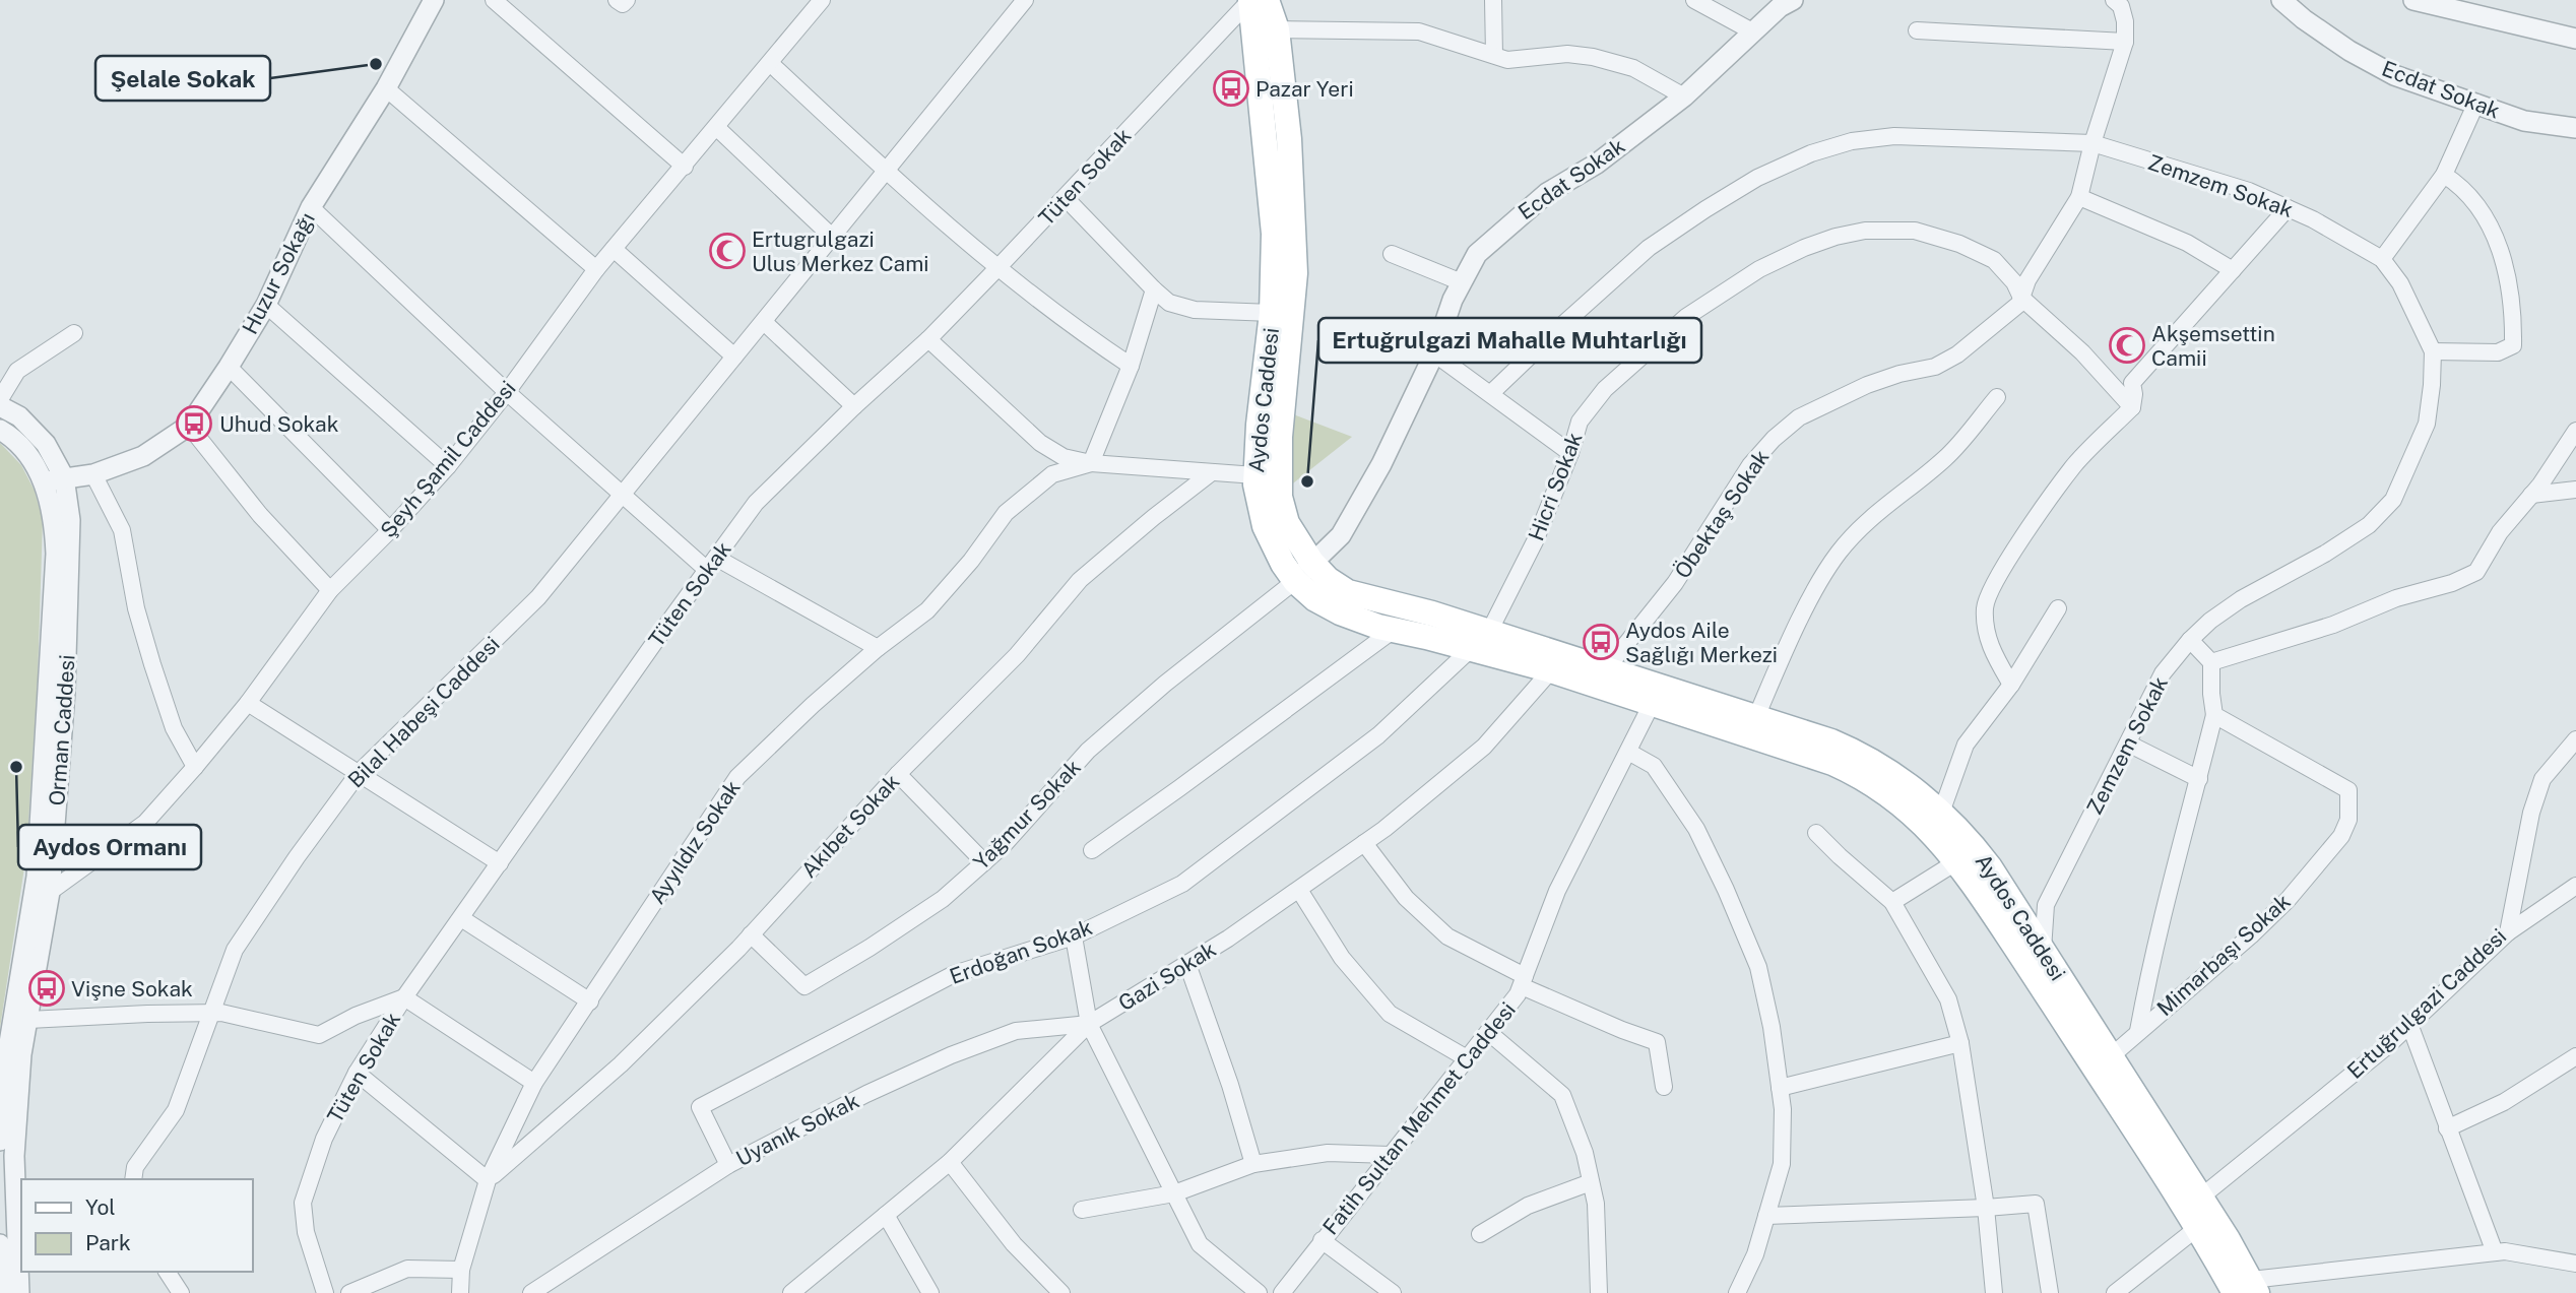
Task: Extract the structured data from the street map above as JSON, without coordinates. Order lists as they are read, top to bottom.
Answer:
{
  "streets": {
    "main road": ["Aydos Caddesi"],
    "street": [
      "Ecdat Sokak",
      "Tüten Sokak",
      "Zemzem Sokak",
      "Huzur Sokağı",
      "Şeyh Şamil Caddesi",
      "Hicri Sokak",
      "Öbektaş Sokak",
      "Bilal Habeşi Caddesi",
      "Orman Caddesi",
      "Yağmur Sokak",
      "Akıbet Sokak",
      "Ayyıldız Sokak",
      "Erdoğan Sokak",
      "Mimarbaşı Sokak",
      "Gazi Sokak",
      "Ertuğrulgazi Caddesi",
      "Fatih Sultan Mehmet Caddesi",
      "Uyanık Sokak"
    ]
  },
  "crossings": [
    ["Ecdat Sokak", "Aydos Caddesi"],
    ["Ecdat Sokak", "Yağmur Sokak"],
    ["Tüten Sokak", "Aydos Caddesi"],
    ["Zemzem Sokak", "Aydos Caddesi"],
    ["Zemzem Sokak", "Öbektaş Sokak"],
    ["Huzur Sokağı", "Orman Caddesi"],
    ["Aydos Caddesi", "Hicri Sokak"],
    ["Aydos Caddesi", "Öbektaş Sokak"],
    ["Aydos Caddesi", "Yağmur Sokak"],
    ["Aydos Caddesi", "Erdoğan Sokak"],
    ["Aydos Caddesi", "Mimarbaşı Sokak"],
    ["Aydos Caddesi", "Gazi Sokak"],
    ["Aydos Caddesi", "Ertuğrulgazi Caddesi"],
    ["Aydos Caddesi", "Fatih Sultan Mehmet Caddesi"],
    ["Şeyh Şamil Caddesi", "Orman Caddesi"],
    ["Hicri Sokak", "Öbektaş Sokak"],
    ["Hicri Sokak", "Erdoğan Sokak"],
    ["Yağmur Sokak", "Akıbet Sokak"],
    ["Akıbet Sokak", "Ayyıldız Sokak"],
    ["Erdoğan Sokak", "Uyanık Sokak"],
    ["Gazi Sokak", "Uyanık Sokak"]
  ],
  "places": {
    "other": ["Şelale Sokak", "Ertuğrulgazi Mahalle Muhtarlığı", "Aydos Ormanı"],
    "bus stop": [
      "Pazar Yeri",
      "Uhud Sokak",
      "Aydos Aile Sağlığı Merkezi",
      "Vişne Sokak"
    ],
    "mosque": ["Ertugrulgazi Ulus Merkez Cami", "Akşemsettin Camii"]
  },
  "legend": ["Yol", "Park"]
}
